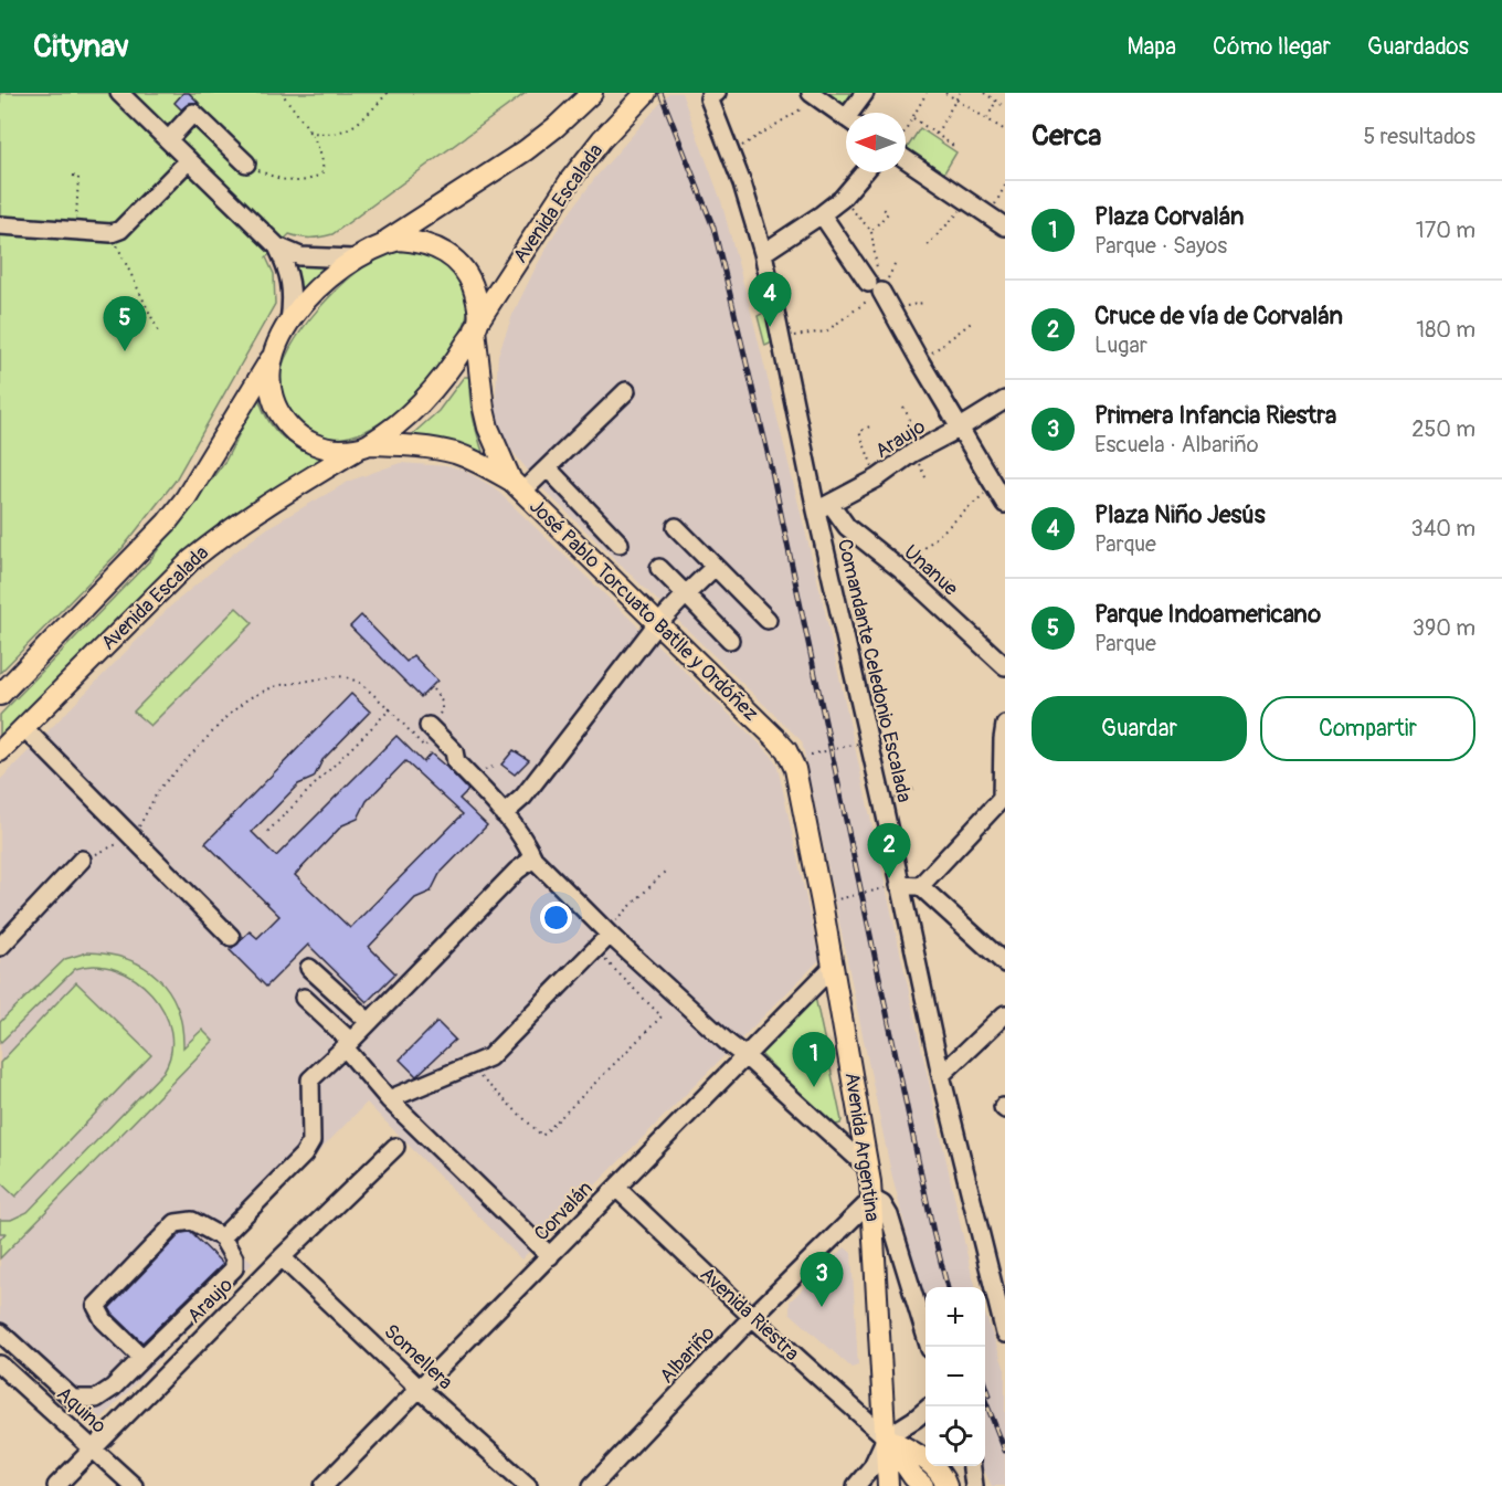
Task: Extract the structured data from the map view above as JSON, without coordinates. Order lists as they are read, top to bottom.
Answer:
{
  "streets": {
    "main road": [
      "Avenida Escalada",
      "José Pablo Torcuato Batlle y Ordóñez",
      "Avenida Argentina",
      "Avenida Riestra"
    ],
    "street": [
      "Araujo",
      "Unanue",
      "Comandante Celedonio Escalada",
      "Corvalán",
      "Albariño",
      "Somellera",
      "Aquino"
    ]
  },
  "crossings": [
    ["Avenida Escalada", "José Pablo Torcuato Batlle y Ordóñez"],
    ["Araujo", "Unanue"],
    ["Araujo", "Comandante Celedonio Escalada"],
    ["Araujo", "Somellera"],
    ["Araujo", "Aquino"],
    ["Unanue", "Comandante Celedonio Escalada"],
    ["José Pablo Torcuato Batlle y Ordóñez", "Avenida Argentina"],
    ["Avenida Argentina", "Corvalán"],
    ["Avenida Argentina", "Avenida Riestra"],
    ["Avenida Argentina", "Albariño"],
    ["Corvalán", "Avenida Riestra"],
    ["Corvalán", "Somellera"],
    ["Avenida Riestra", "Albariño"]
  ],
  "north": "left",
  "page": {
    "header": "Citynav",
    "nav": ["Mapa", "Cómo llegar", "Guardados"],
    "heading": ["Cerca", "5 resultados"],
    "list": [
      {
        "mark": "1",
        "name": "Plaza Corvalán",
        "note": "Parque · Sayos",
        "value": "170 m"
      },
      {
        "mark": "2",
        "name": "Cruce de vía de Corvalán",
        "note": "Lugar",
        "value": "180 m"
      },
      {
        "mark": "3",
        "name": "Primera Infancia Riestra",
        "note": "Escuela · Albariño",
        "value": "250 m"
      },
      {
        "mark": "4",
        "name": "Plaza Niño Jesús",
        "note": "Parque",
        "value": "340 m"
      },
      {
        "mark": "5",
        "name": "Parque Indoamericano",
        "note": "Parque",
        "value": "390 m"
      }
    ],
    "pins": [
      "4",
      "5",
      "2",
      "1",
      "3"
    ],
    "buttons": ["Guardar", "Compartir"],
    "map_buttons": ["+", "−"]
  }
}
